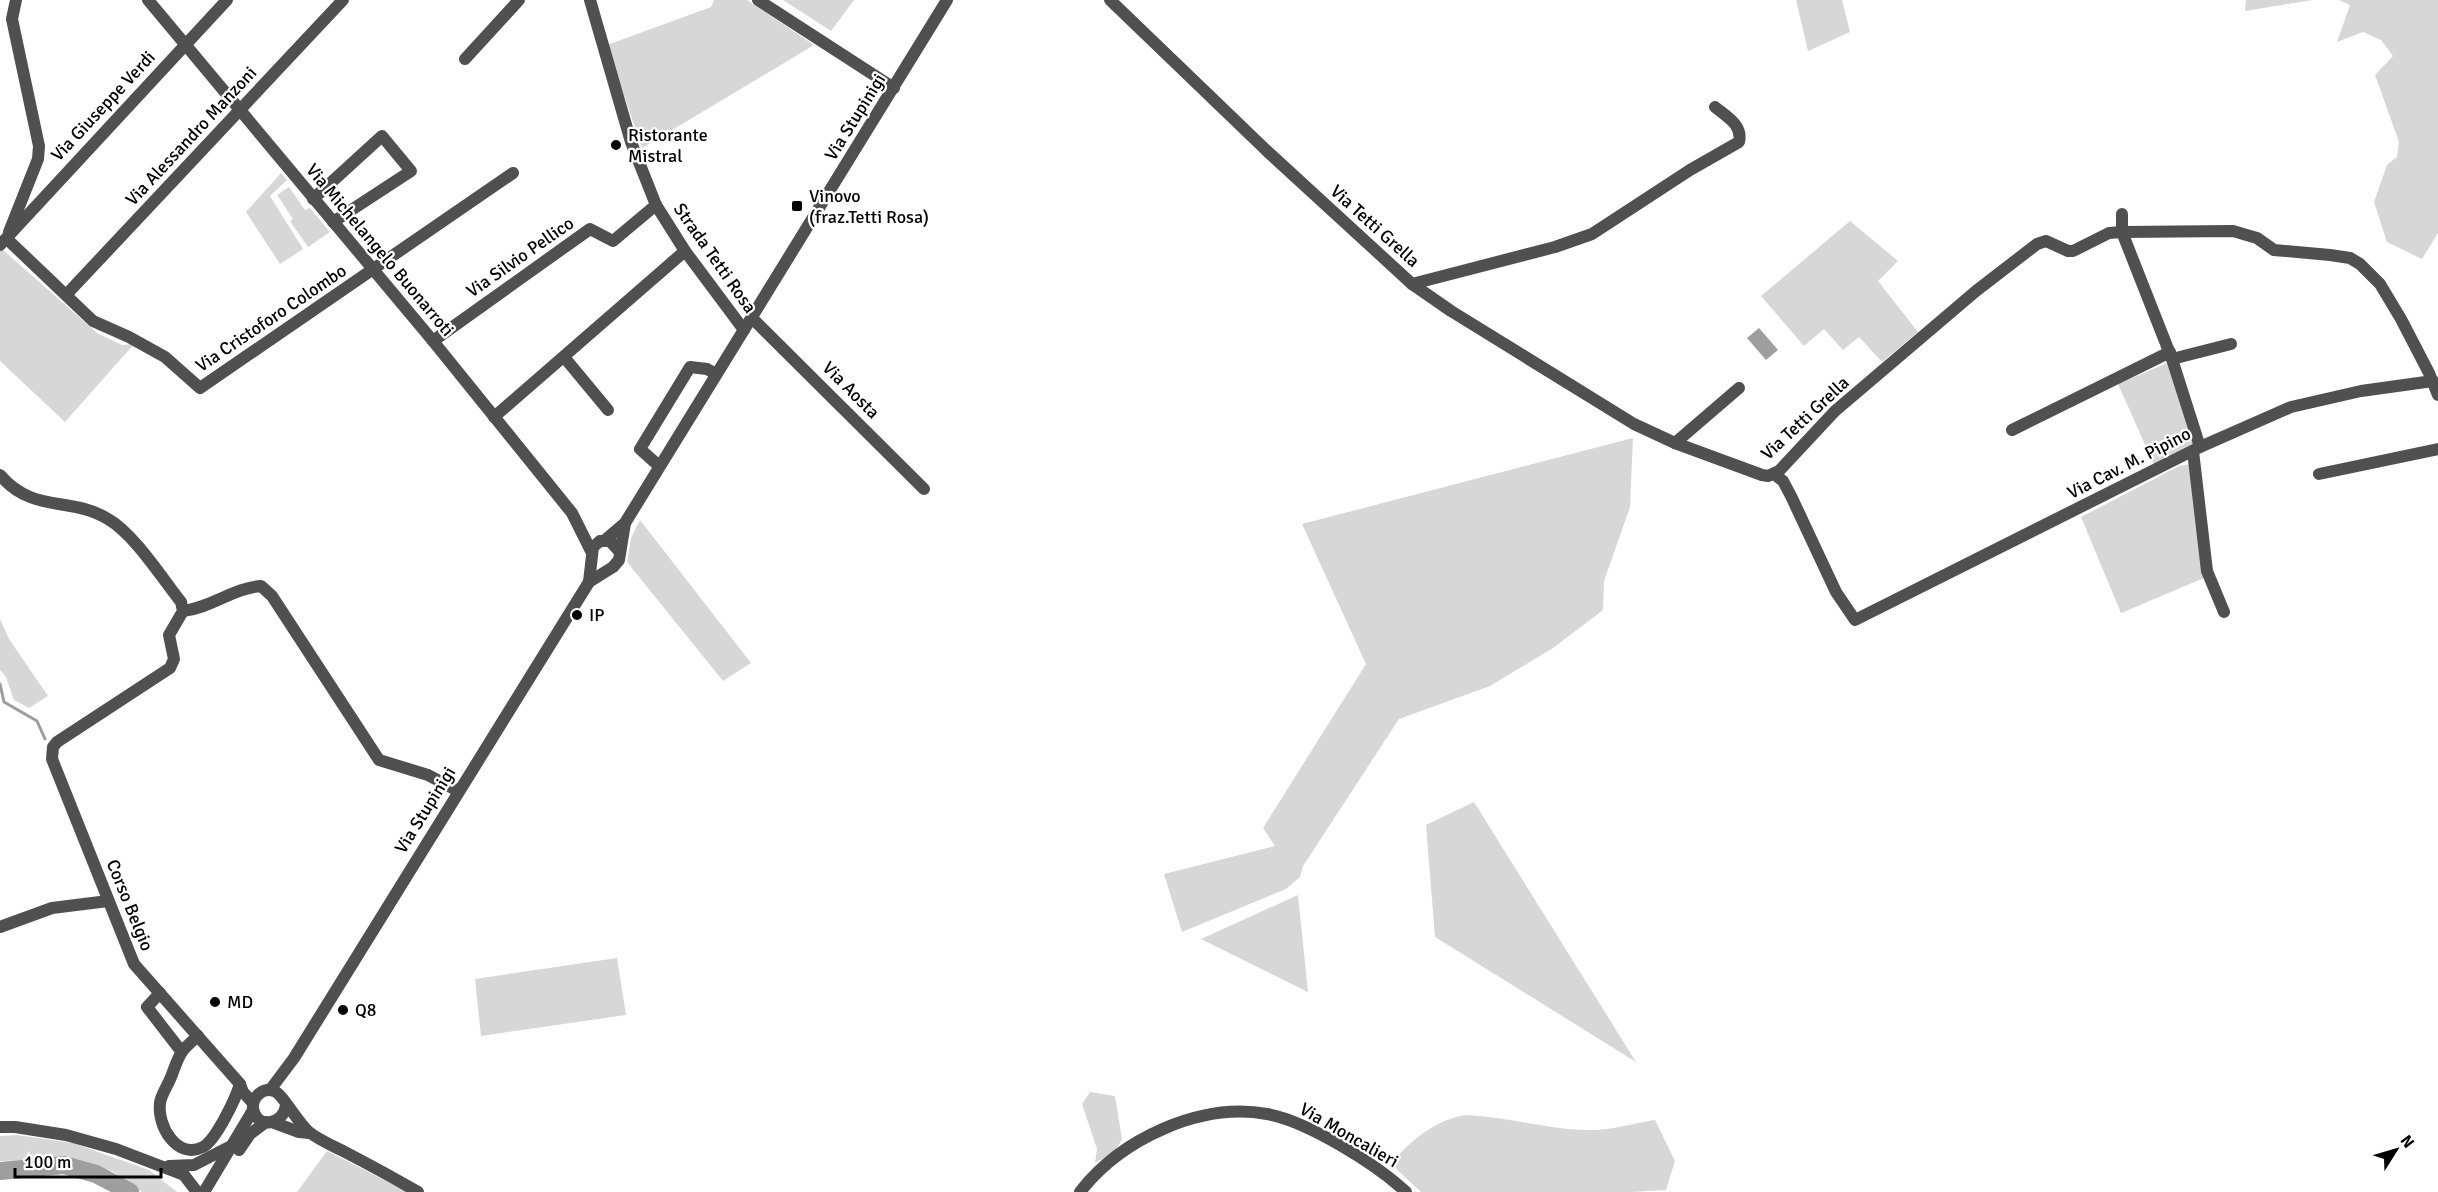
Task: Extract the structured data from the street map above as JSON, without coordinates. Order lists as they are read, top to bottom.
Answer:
{
  "streets": {
    "street": [
      "Via Giuseppe Verdi",
      "Via Stupinigi",
      "Via Alessandro Manzoni",
      "Via Tetti Grella",
      "Via Michelangelo Buonarroti",
      "Via Silvio Pellico",
      "Strada Tetti Rosa",
      "Via Cristoforo Colombo",
      "Via Aosta",
      "Via Cav. M. Pipino",
      "Corso Belgio",
      "Via Moncalieri"
    ]
  },
  "crossings": [
    ["Via Giuseppe Verdi", "Via Michelangelo Buonarroti"],
    ["Via Giuseppe Verdi", "Via Cristoforo Colombo"],
    ["Via Stupinigi", "Via Michelangelo Buonarroti"],
    ["Via Stupinigi", "Strada Tetti Rosa"],
    ["Via Stupinigi", "Via Aosta"],
    ["Via Stupinigi", "Corso Belgio"],
    ["Via Alessandro Manzoni", "Via Michelangelo Buonarroti"],
    ["Via Alessandro Manzoni", "Via Cristoforo Colombo"],
    ["Via Tetti Grella", "Via Cav. M. Pipino"],
    ["Via Michelangelo Buonarroti", "Via Silvio Pellico"],
    ["Via Michelangelo Buonarroti", "Via Cristoforo Colombo"],
    ["Via Silvio Pellico", "Strada Tetti Rosa"]
  ],
  "places": {
    "other": [
      "Ristorante Mistral",
      "IP",
      "MD",
      "Q8"
    ],
    "transit": ["Vinovo (fraz.Tetti Rosa)"]
  },
  "scale_bar": "100 m",
  "north": "top right"
}
